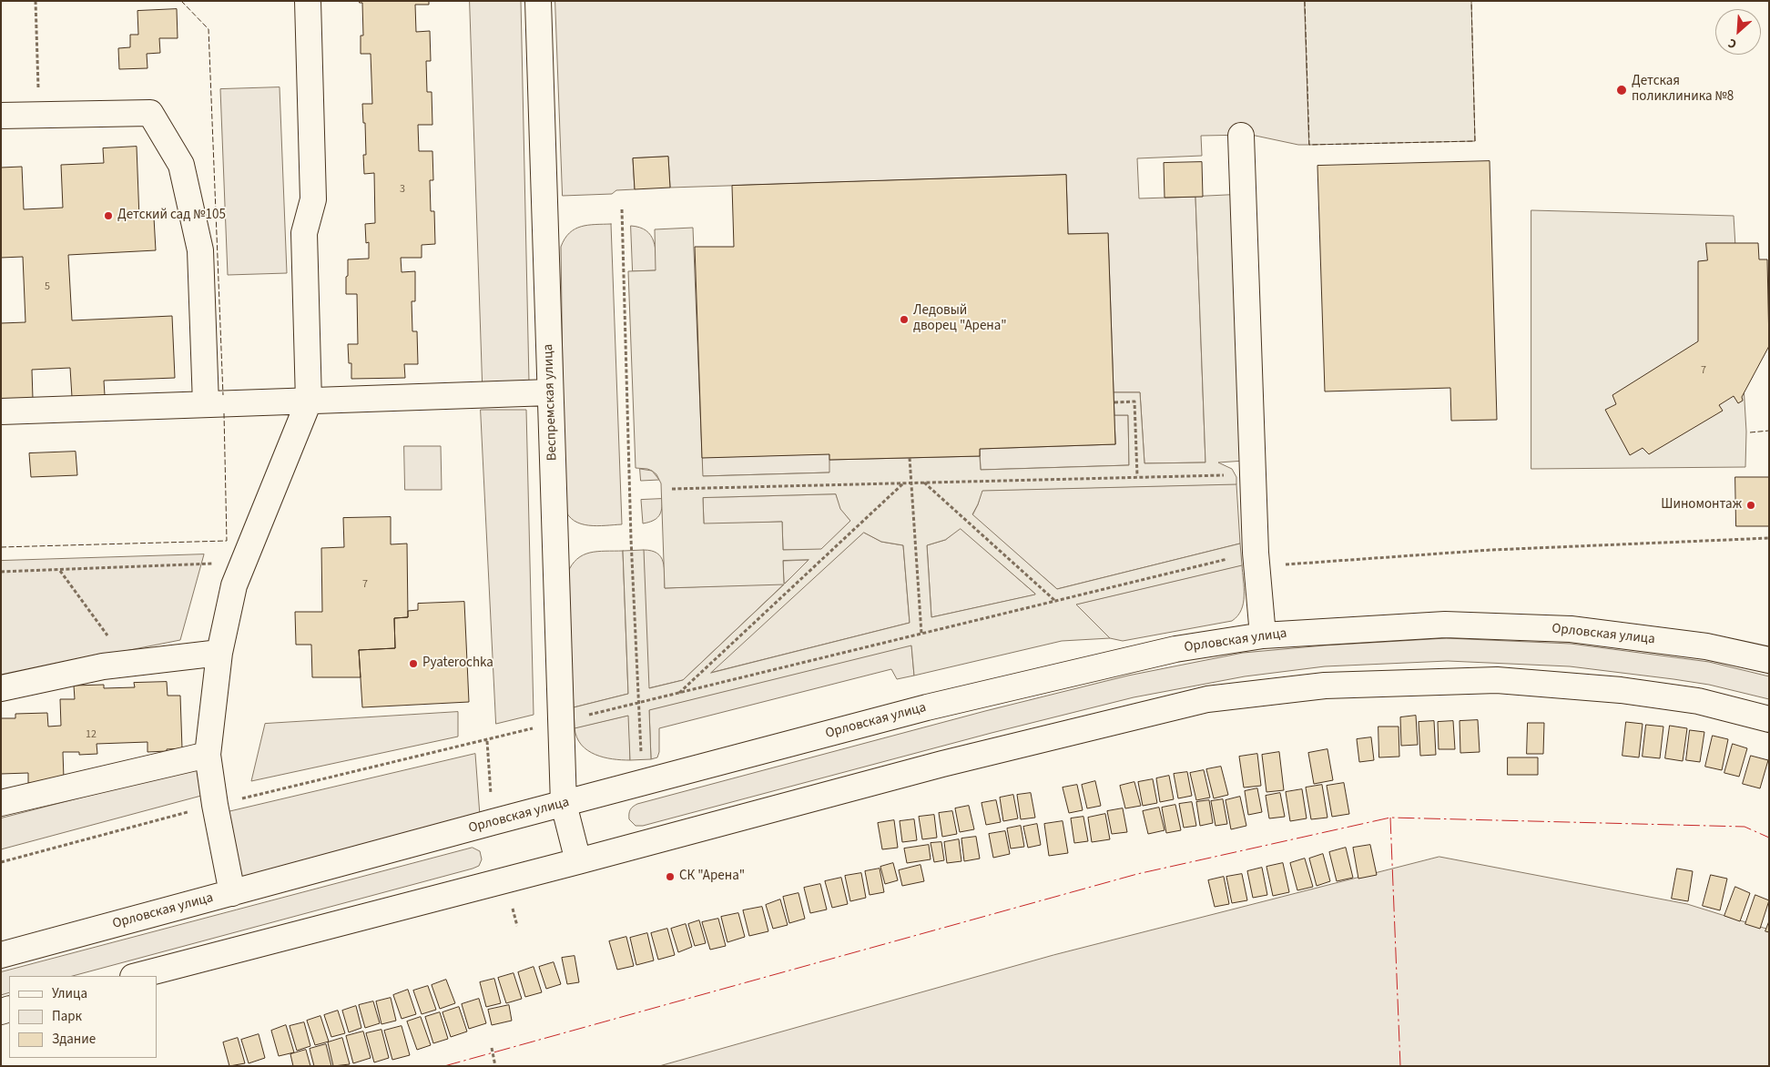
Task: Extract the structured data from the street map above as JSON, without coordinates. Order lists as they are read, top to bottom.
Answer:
{
  "streets": {
    "street": ["Веспремская улица", "Орловская улица"]
  },
  "crossings": [
    ["Веспремская улица", "Орловская улица"]
  ],
  "places": [
    "Детская поликлиника №8",
    "Детский сад №105",
    "Ледовый дворец \"Арена\"",
    "Шиномонтаж",
    "Pyaterochka",
    "СК \"Арена\""
  ],
  "house_numbers": [
    "3",
    "5",
    "7",
    "7",
    "12"
  ],
  "legend": ["Улица", "Парк", "Здание"],
  "north": "bottom left"
}
